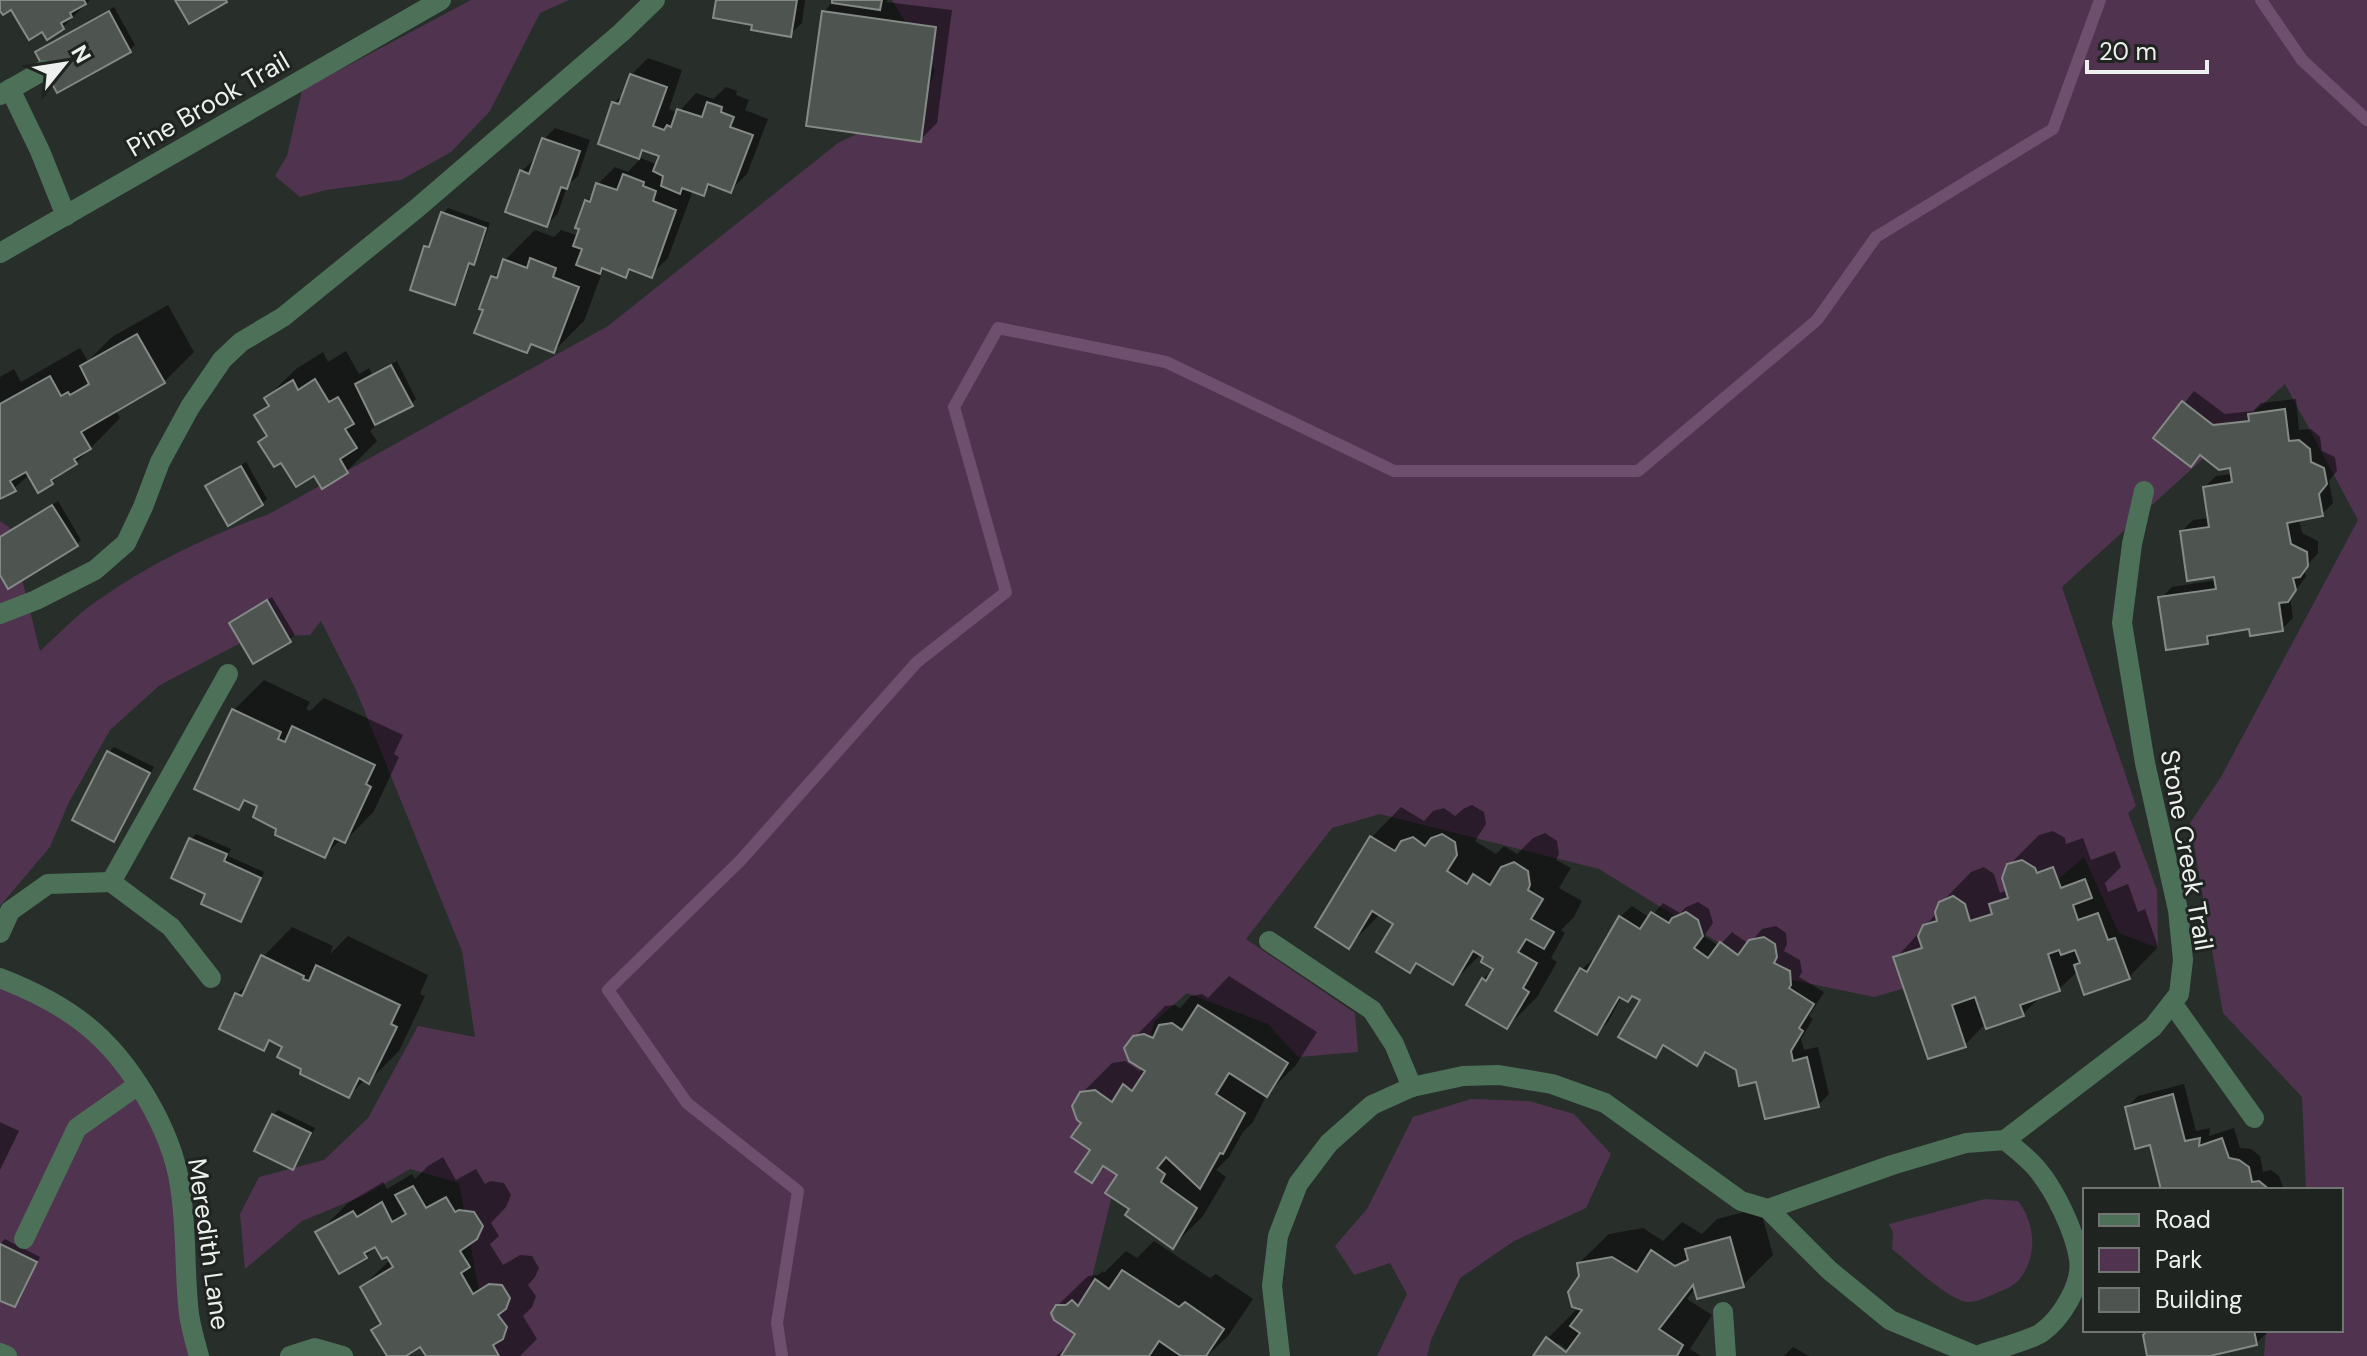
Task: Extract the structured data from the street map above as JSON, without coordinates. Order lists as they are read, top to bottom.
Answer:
{
  "streets": {
    "street": ["Pine Brook Trail", "Stone Creek Trail", "Meredith Lane"]
  },
  "legend": ["Road", "Park", "Building"],
  "scale_bar": "20 m",
  "north": "top right"
}
